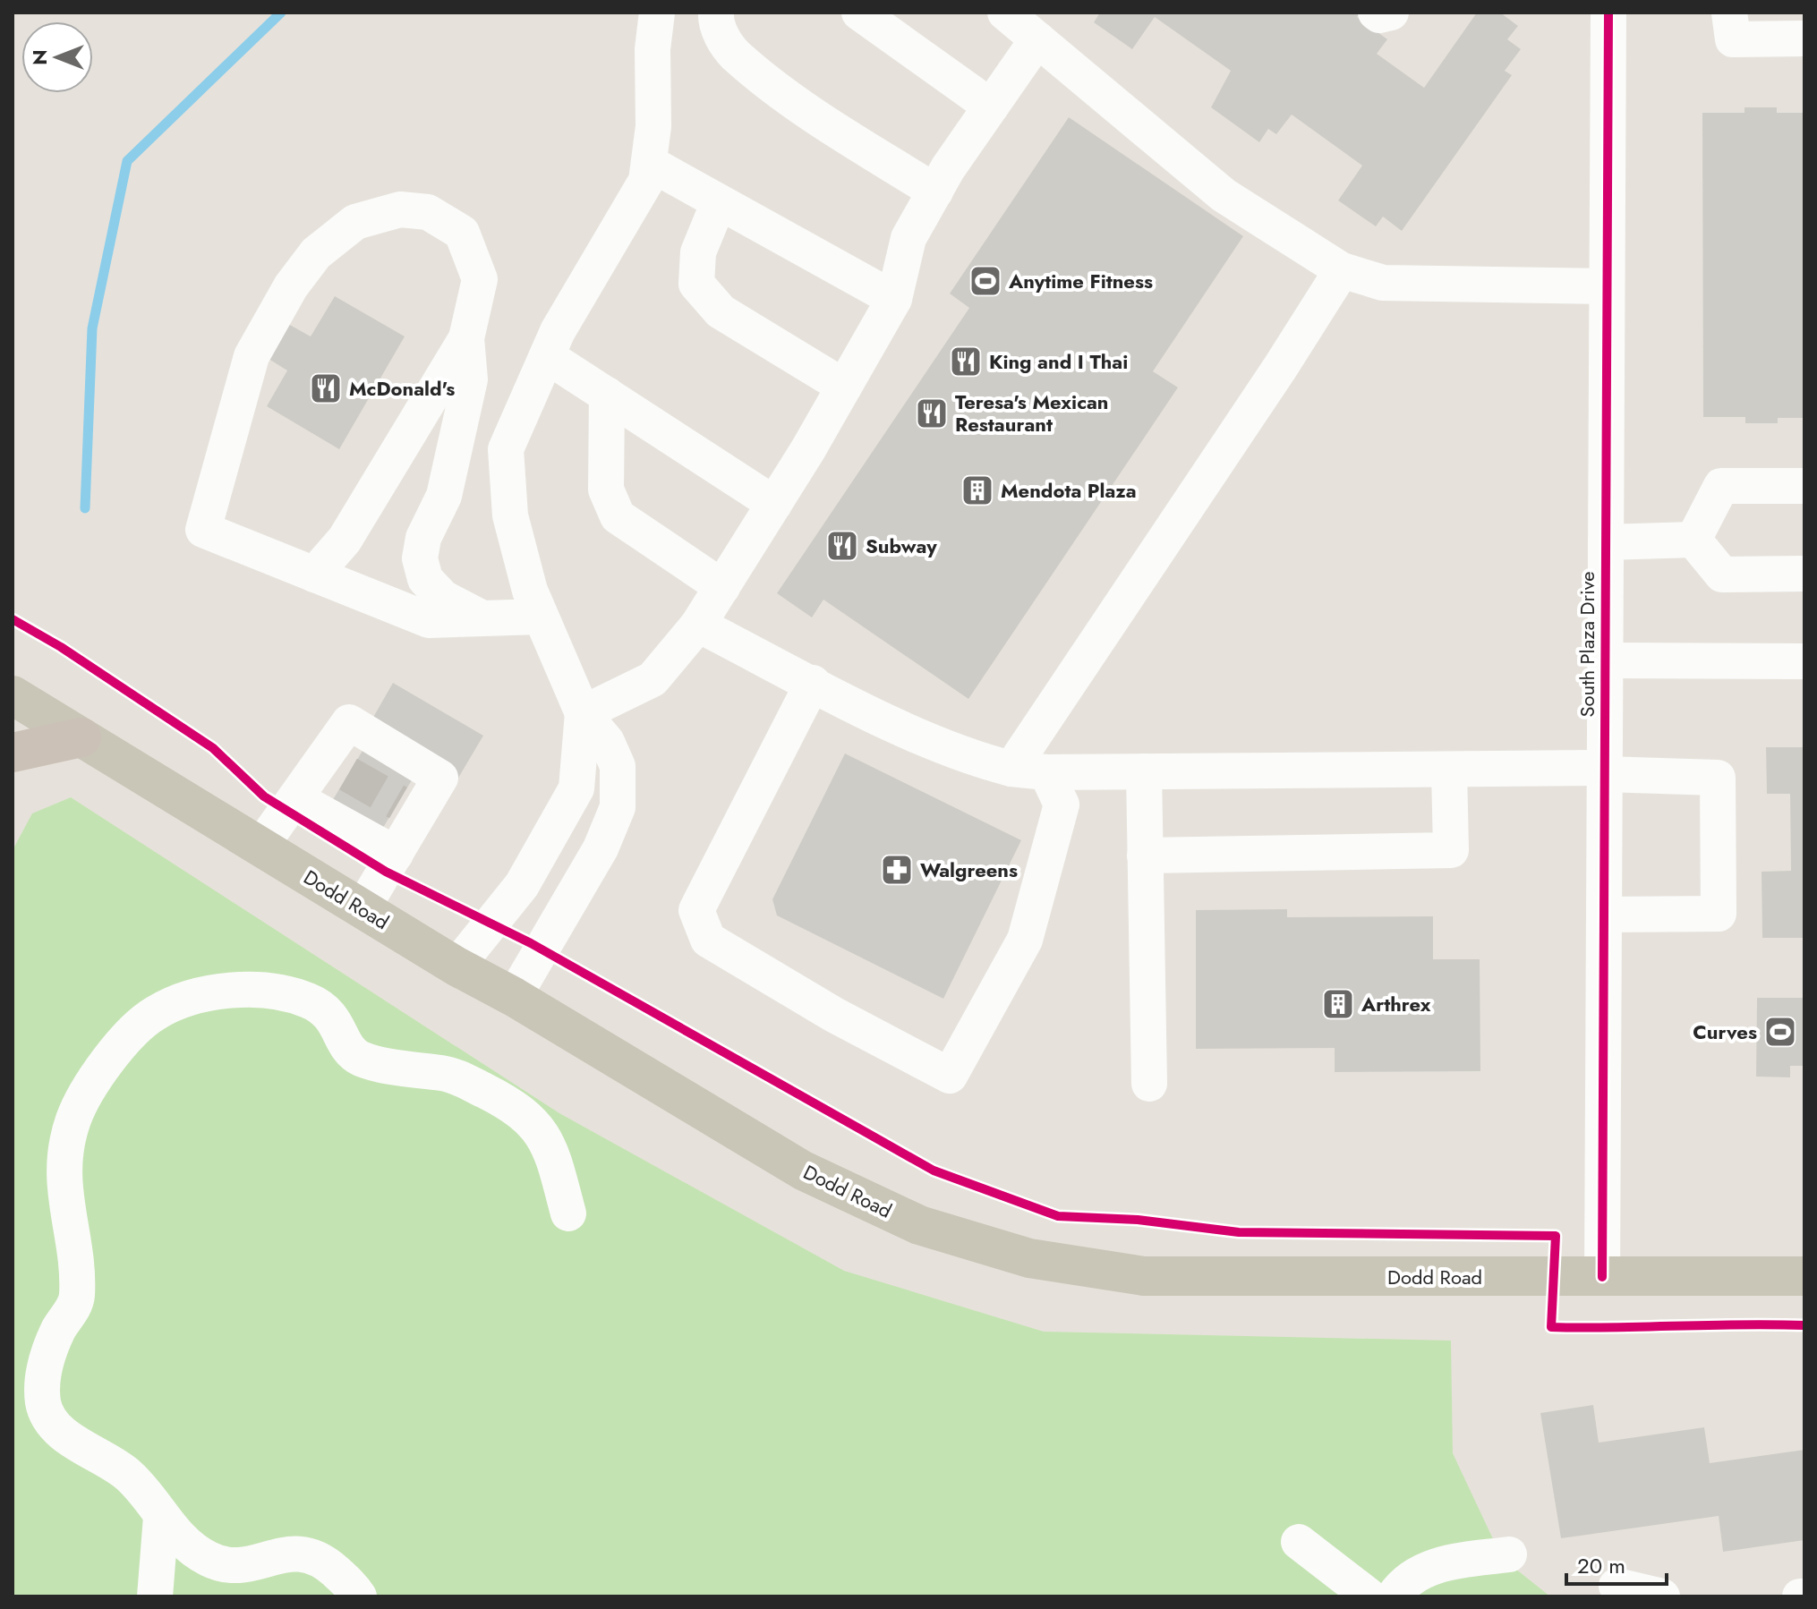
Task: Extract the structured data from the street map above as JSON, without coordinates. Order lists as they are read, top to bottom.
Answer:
{
  "streets": {
    "main road": ["Dodd Road"],
    "street": ["South Plaza Drive"]
  },
  "crossings": [
    ["South Plaza Drive", "Dodd Road"]
  ],
  "places": {
    "sports": ["Anytime Fitness", "Curves"],
    "restaurant": [
      "King and I Thai",
      "McDonald's",
      "Teresa's Mexican Restaurant",
      "Subway"
    ],
    "building": ["Mendota Plaza", "Arthrex"],
    "pharmacy": ["Walgreens"]
  },
  "scale_bar": "20 m",
  "north": "left"
}
